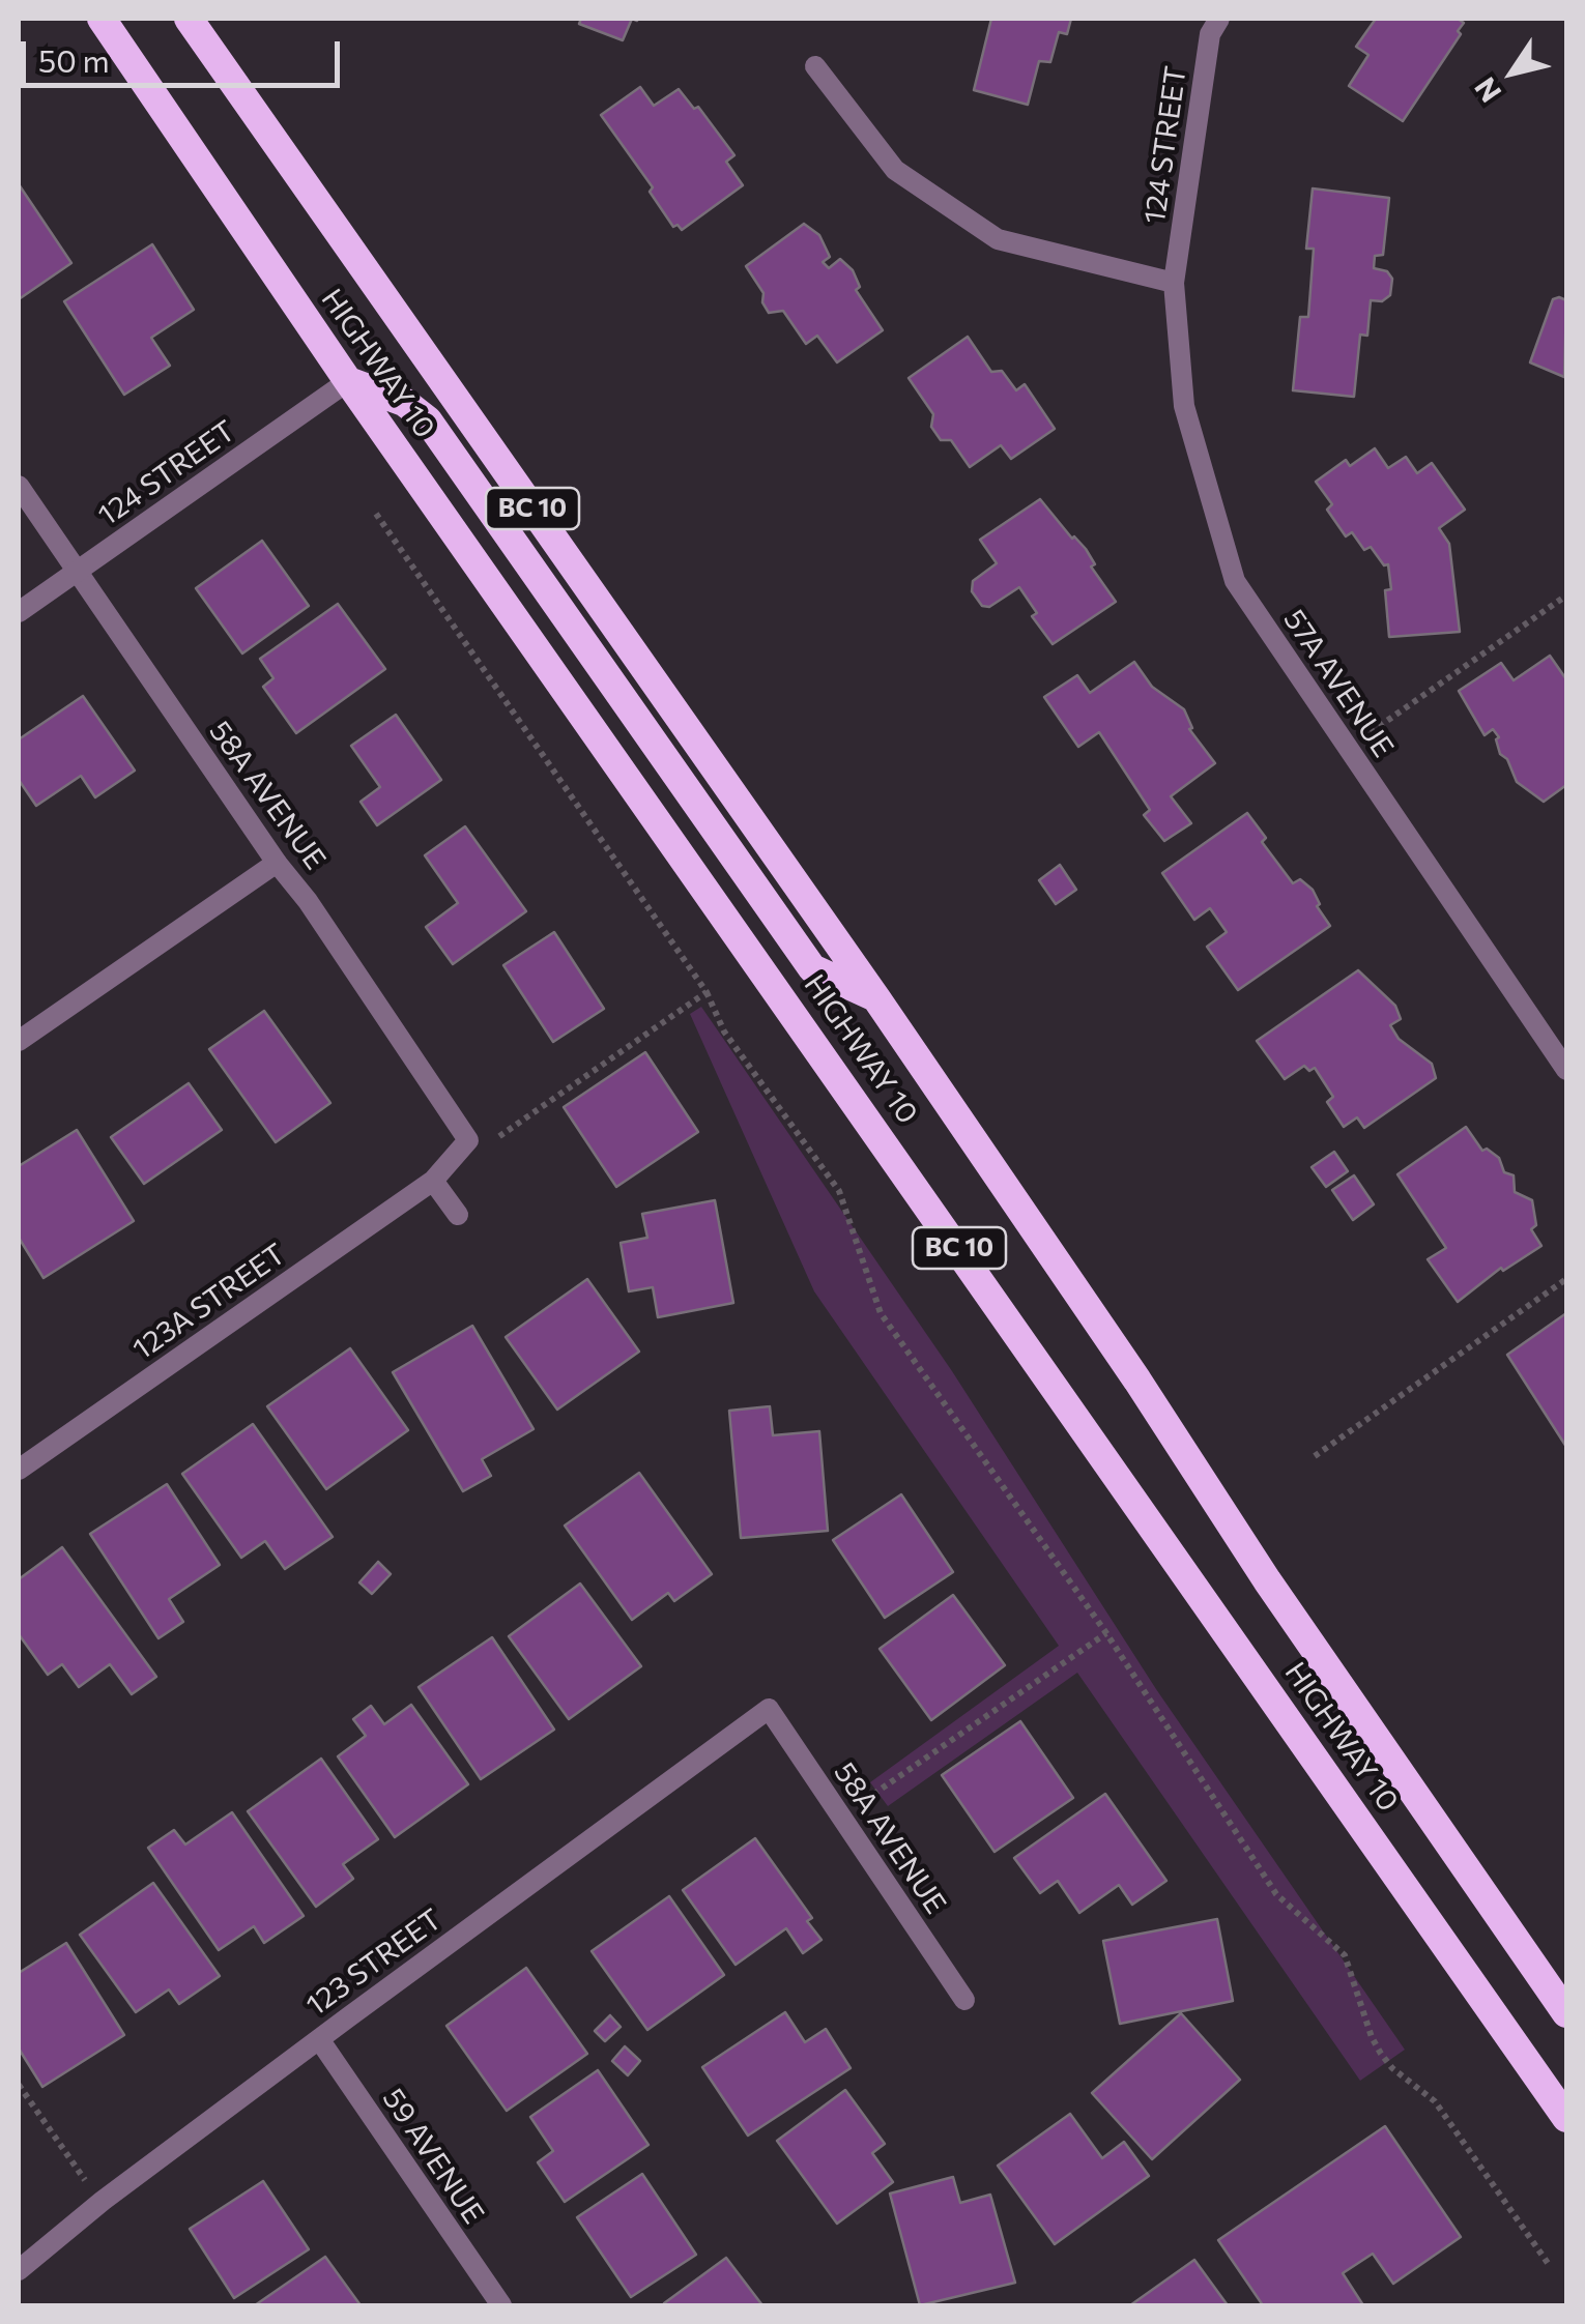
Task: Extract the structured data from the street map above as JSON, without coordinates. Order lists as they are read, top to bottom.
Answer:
{
  "streets": {
    "highway": ["HIGHWAY 10", "BC 10"],
    "street": [
      "124 STREET",
      "57A AVENUE",
      "58A AVENUE",
      "123A STREET",
      "123 STREET",
      "59 AVENUE"
    ]
  },
  "crossings": [
    ["124 STREET", "HIGHWAY 10"],
    ["124 STREET", "57A AVENUE"],
    ["124 STREET", "58A AVENUE"],
    ["58A AVENUE", "123A STREET"],
    ["58A AVENUE", "123 STREET"],
    ["123 STREET", "59 AVENUE"]
  ],
  "scale_bar": "50 m",
  "north": "bottom left"
}
